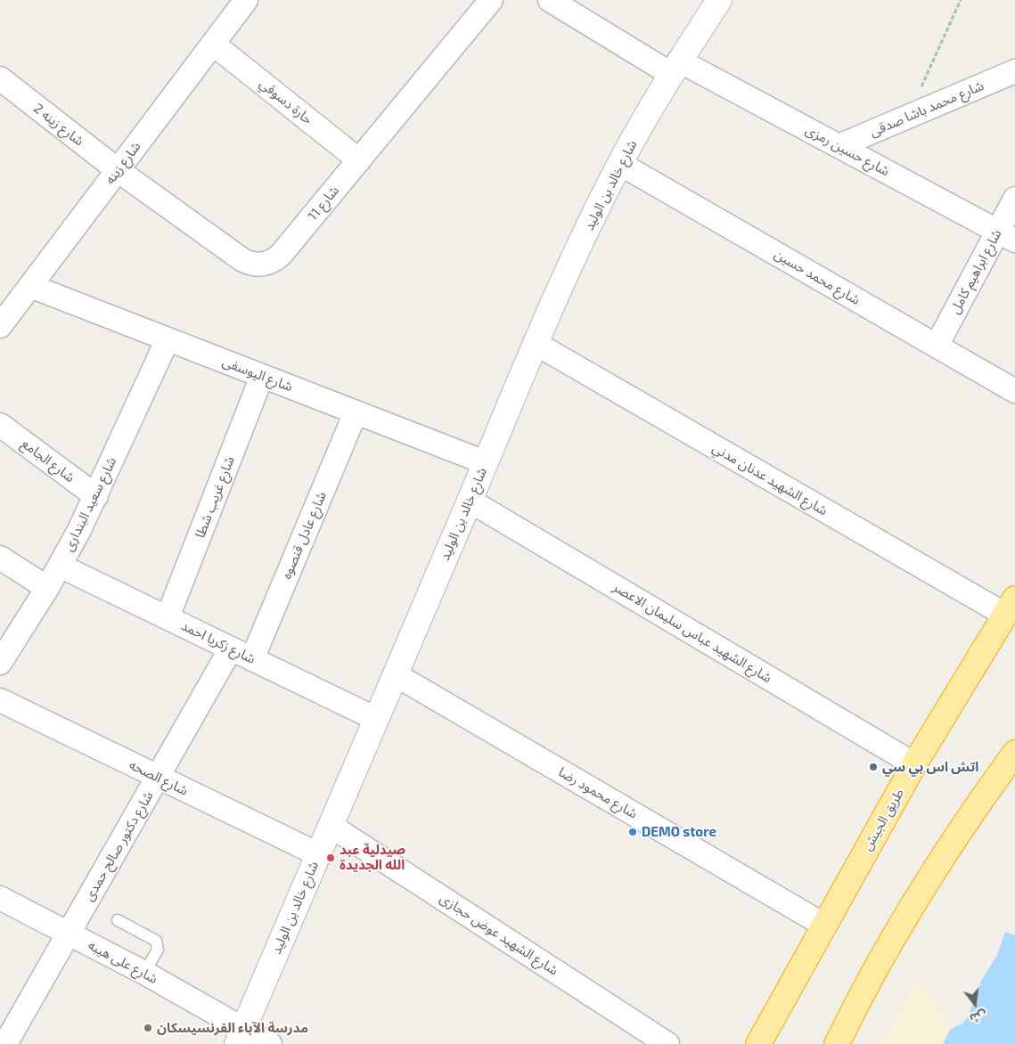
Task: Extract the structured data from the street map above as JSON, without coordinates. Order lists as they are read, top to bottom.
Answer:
{
  "streets": {
    "highway": ["طريق الجيش"],
    "street": [
      "حارة دسوقي",
      "شارع محمد باشا صدقى",
      "شارع زينه 2",
      "شارع حسين رمزى",
      "شارع زينه",
      "شارع خالد بن الوليد",
      "شارع 11",
      "شارع ابراهيم كامل",
      "شارع محمد حسين",
      "شارع اليوسفى",
      "شارع الجامع",
      "شارع الشهيد عدنان مدني",
      "شارع غريب شطا",
      "شارع سعيد البندارى",
      "شارع عادل قنصوه",
      "شارع الشهيد عباس سليمان الاعصر",
      "شارع زكريا احمد",
      "شارع الصحه",
      "شارع محمود رضا",
      "شارع دكتور صالح حمدى",
      "شارع الشهيد عوض حجازى",
      "شارع على هيبه"
    ]
  },
  "crossings": [
    ["حارة دسوقي", "شارع زينه"],
    ["حارة دسوقي", "شارع 11"],
    ["شارع محمد باشا صدقى", "شارع حسين رمزى"],
    ["شارع زينه 2", "شارع زينه"],
    ["شارع زينه 2", "شارع 11"],
    ["شارع حسين رمزى", "شارع خالد بن الوليد"],
    ["شارع حسين رمزى", "شارع ابراهيم كامل"],
    ["شارع زينه", "شارع 11"],
    ["شارع زينه", "شارع اليوسفى"],
    ["شارع خالد بن الوليد", "شارع محمد حسين"],
    ["شارع خالد بن الوليد", "شارع اليوسفى"],
    ["شارع خالد بن الوليد", "شارع الشهيد عدنان مدني"],
    ["شارع خالد بن الوليد", "شارع الشهيد عباس سليمان الاعصر"],
    ["شارع خالد بن الوليد", "شارع زكريا احمد"],
    ["شارع خالد بن الوليد", "شارع الصحه"],
    ["شارع خالد بن الوليد", "شارع محمود رضا"],
    ["شارع خالد بن الوليد", "شارع الشهيد عوض حجازى"],
    ["شارع خالد بن الوليد", "شارع على هيبه"],
    ["شارع ابراهيم كامل", "شارع محمد حسين"],
    ["شارع اليوسفى", "شارع غريب شطا"],
    ["شارع اليوسفى", "شارع سعيد البندارى"],
    ["شارع اليوسفى", "شارع عادل قنصوه"],
    ["شارع الجامع", "شارع سعيد البندارى"],
    ["شارع الشهيد عدنان مدني", "طريق الجيش"],
    ["شارع غريب شطا", "شارع زكريا احمد"],
    ["شارع سعيد البندارى", "شارع زكريا احمد"],
    ["شارع عادل قنصوه", "شارع زكريا احمد"],
    ["شارع الشهيد عباس سليمان الاعصر", "طريق الجيش"],
    ["شارع زكريا احمد", "شارع دكتور صالح حمدى"],
    ["شارع الصحه", "شارع دكتور صالح حمدى"],
    ["شارع محمود رضا", "طريق الجيش"],
    ["شارع دكتور صالح حمدى", "شارع على هيبه"]
  ],
  "places": [
    "اتش اس بي سي",
    "DEMO store",
    "صيدلية عبد الله الجديدة",
    "مدرسة الآباء الفرنسيسكان"
  ],
  "north": "bottom"
}
